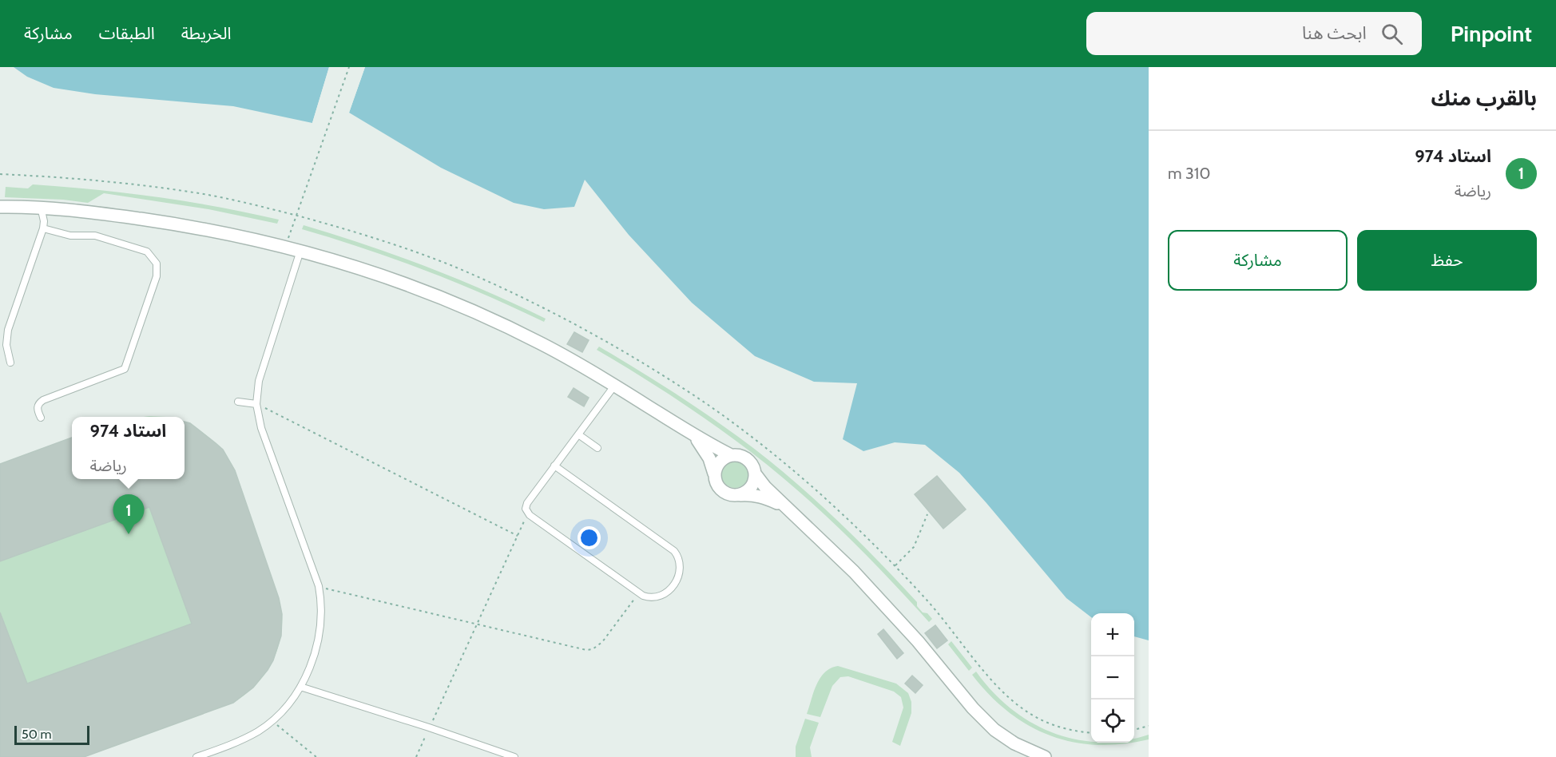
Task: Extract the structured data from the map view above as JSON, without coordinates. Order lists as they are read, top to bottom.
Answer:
{
  "scale_bar": "50 m",
  "page": {
    "header": "Pinpoint",
    "search": "ابحث هنا",
    "nav": ["الخريطة", "الطبقات", "مشاركة"],
    "heading": "بالقرب منك",
    "list": [
      {
        "mark": "1",
        "name": "استاد 974",
        "note": "رياضة",
        "value": "310 m"
      }
    ],
    "buttons": ["حفظ", "مشاركة"],
    "popup": ["استاد 974", "رياضة"],
    "pins": "1",
    "map_buttons": ["+", "−"],
    "scale": "50 m"
  }
}
